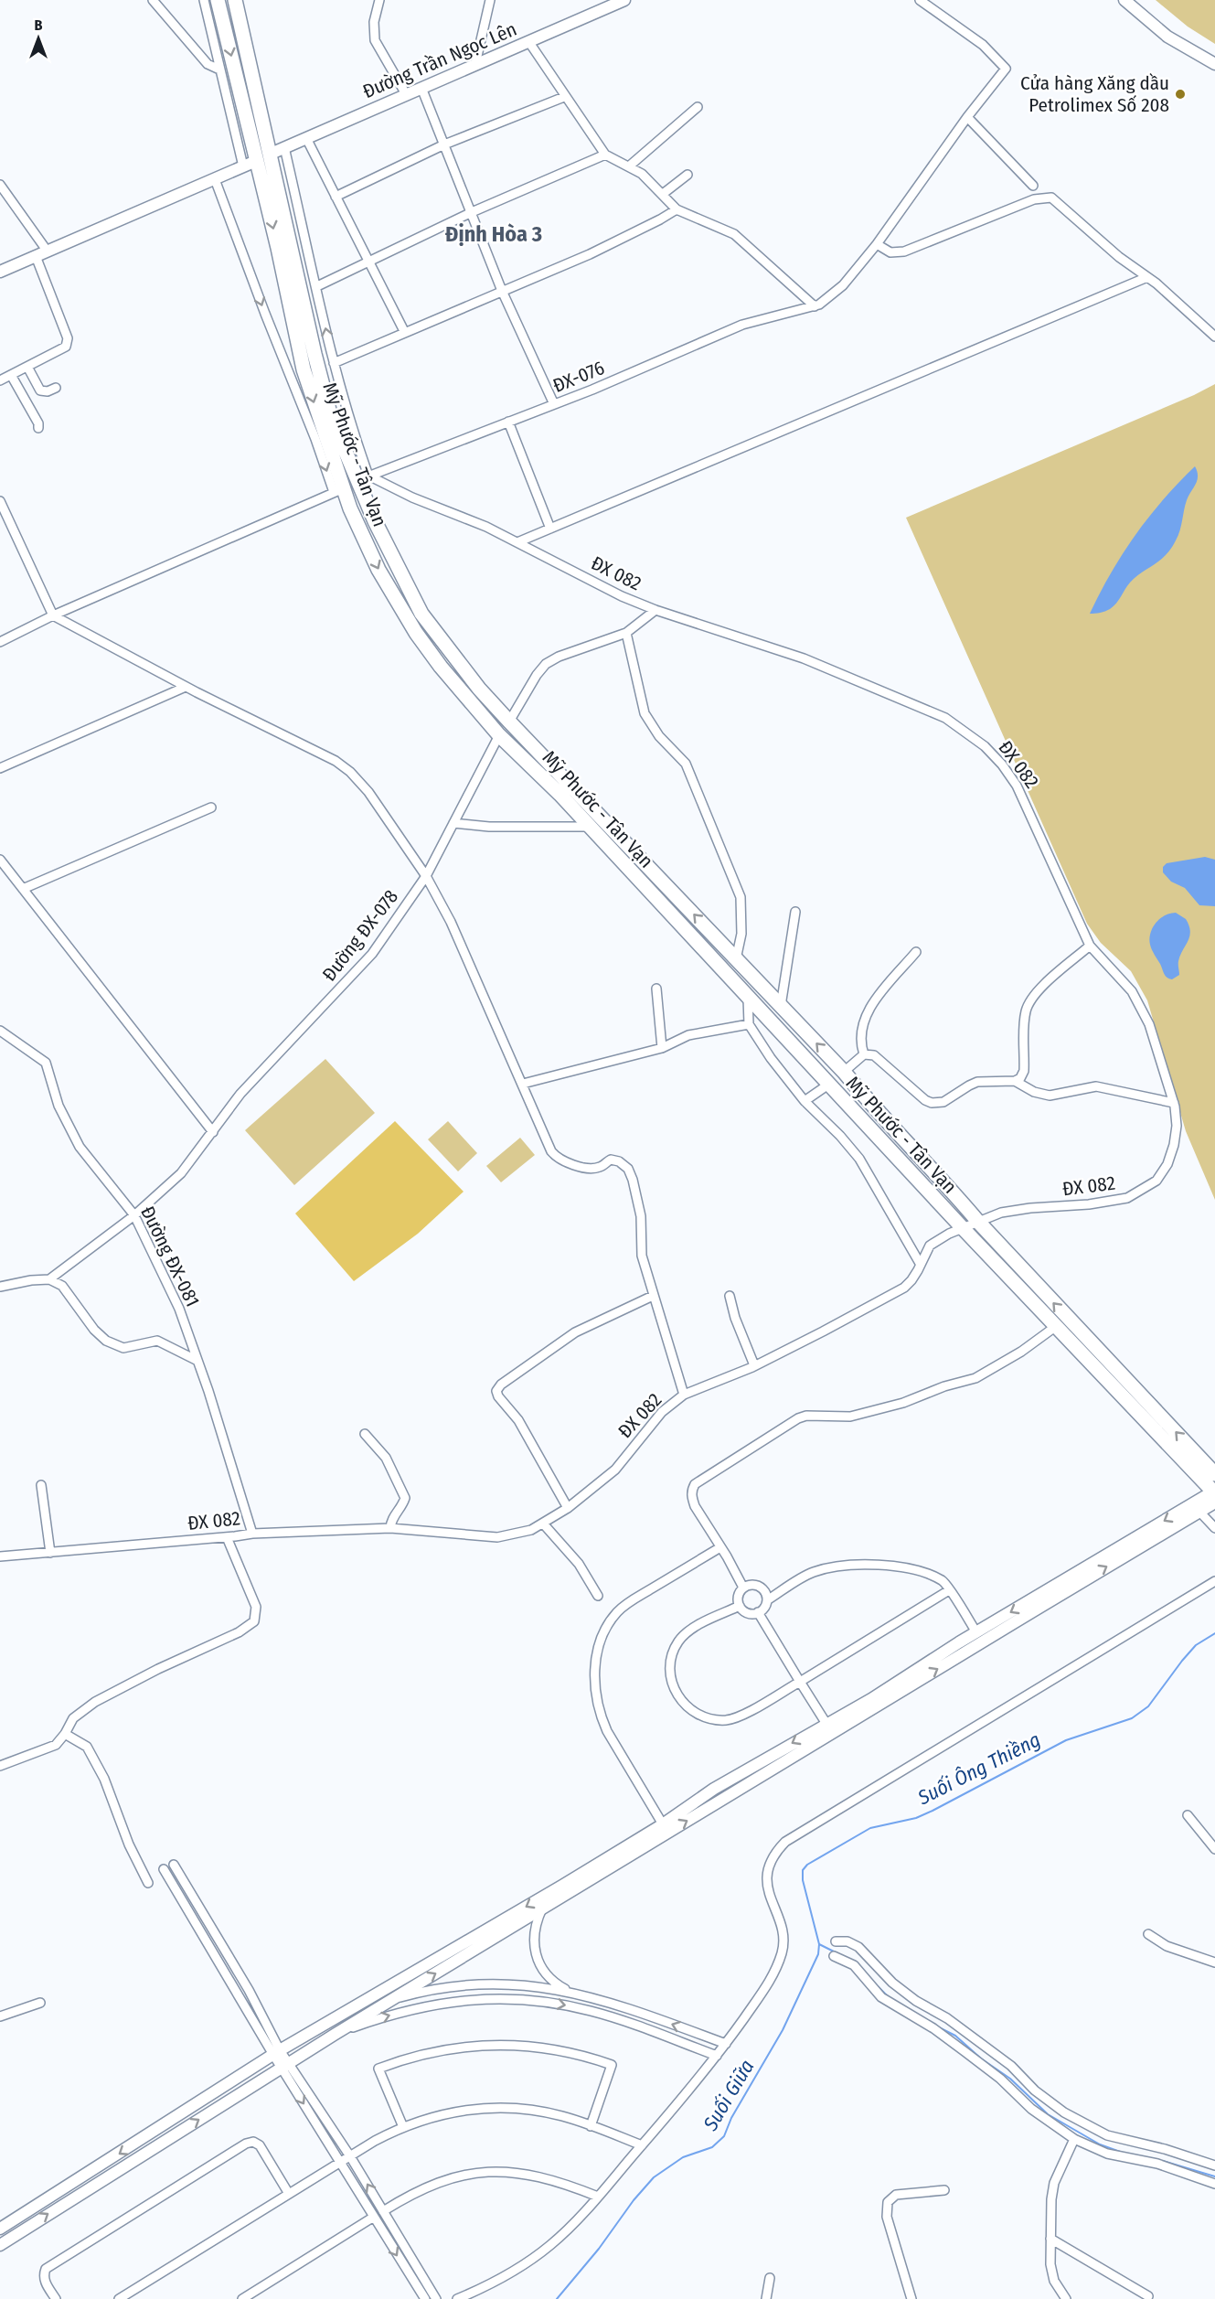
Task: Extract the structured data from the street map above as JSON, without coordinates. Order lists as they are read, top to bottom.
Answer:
{
  "streets": {
    "main road": ["Mỹ Phước - Tân Vạn"],
    "street": [
      "Đường Trần Ngọc Lên",
      "ĐX-076",
      "ĐX 082",
      "Đường ĐX-078",
      "Đường ĐX-081"
    ]
  },
  "crossings": [
    ["Đường Trần Ngọc Lên", "Mỹ Phước - Tân Vạn"],
    ["ĐX-076", "Mỹ Phước - Tân Vạn"],
    ["ĐX-076", "ĐX 082"],
    ["Mỹ Phước - Tân Vạn", "ĐX 082"],
    ["Mỹ Phước - Tân Vạn", "Đường ĐX-078"],
    ["ĐX 082", "Đường ĐX-081"],
    ["Đường ĐX-078", "Đường ĐX-081"]
  ],
  "districts": ["Định Hòa 3"],
  "water": ["Suối Ông Thiềng", "Suối Giữa"],
  "places": ["Cửa hàng Xăng dầu Petrolimex Số 208"],
  "north": "top"
}
